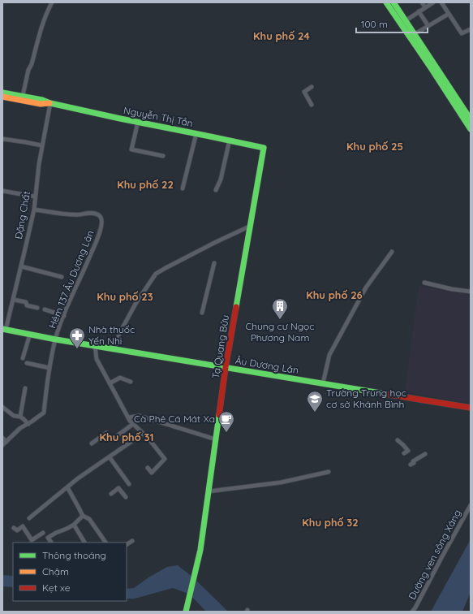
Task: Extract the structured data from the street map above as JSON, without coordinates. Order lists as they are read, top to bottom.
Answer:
{
  "streets": {
    "main road": ["Nguyễn Thị Tần", "Tạ Quang Bửu", "Âu Dương Lân"],
    "street": ["Đặng Chất", "Hẻm 137 Âu Dương Lân", "Đường ven sông Xáng"]
  },
  "crossings": [
    ["Nguyễn Thị Tần", "Đặng Chất"],
    ["Nguyễn Thị Tần", "Tạ Quang Bửu"],
    ["Đặng Chất", "Hẻm 137 Âu Dương Lân"],
    ["Đặng Chất", "Âu Dương Lân"],
    ["Hẻm 137 Âu Dương Lân", "Âu Dương Lân"],
    ["Tạ Quang Bửu", "Âu Dương Lân"]
  ],
  "districts": [
    "Khu phố 24",
    "Khu phố 25",
    "Khu phố 22",
    "Khu phố 26",
    "Khu phố 23",
    "Khu phố 31",
    "Khu phố 32"
  ],
  "places": {
    "building": ["Chung cư Ngọc Phương Nam"],
    "pharmacy": ["Nhà thuốc Yến Nhi"],
    "school or university": ["Trường Trung học cơ sở Khánh Bình"],
    "cafe": ["Cà Phê Cá Mát Xa"]
  },
  "legend": ["Thông thoáng", "Chậm", "Kẹt xe"],
  "scale_bar": "100 m"
}
